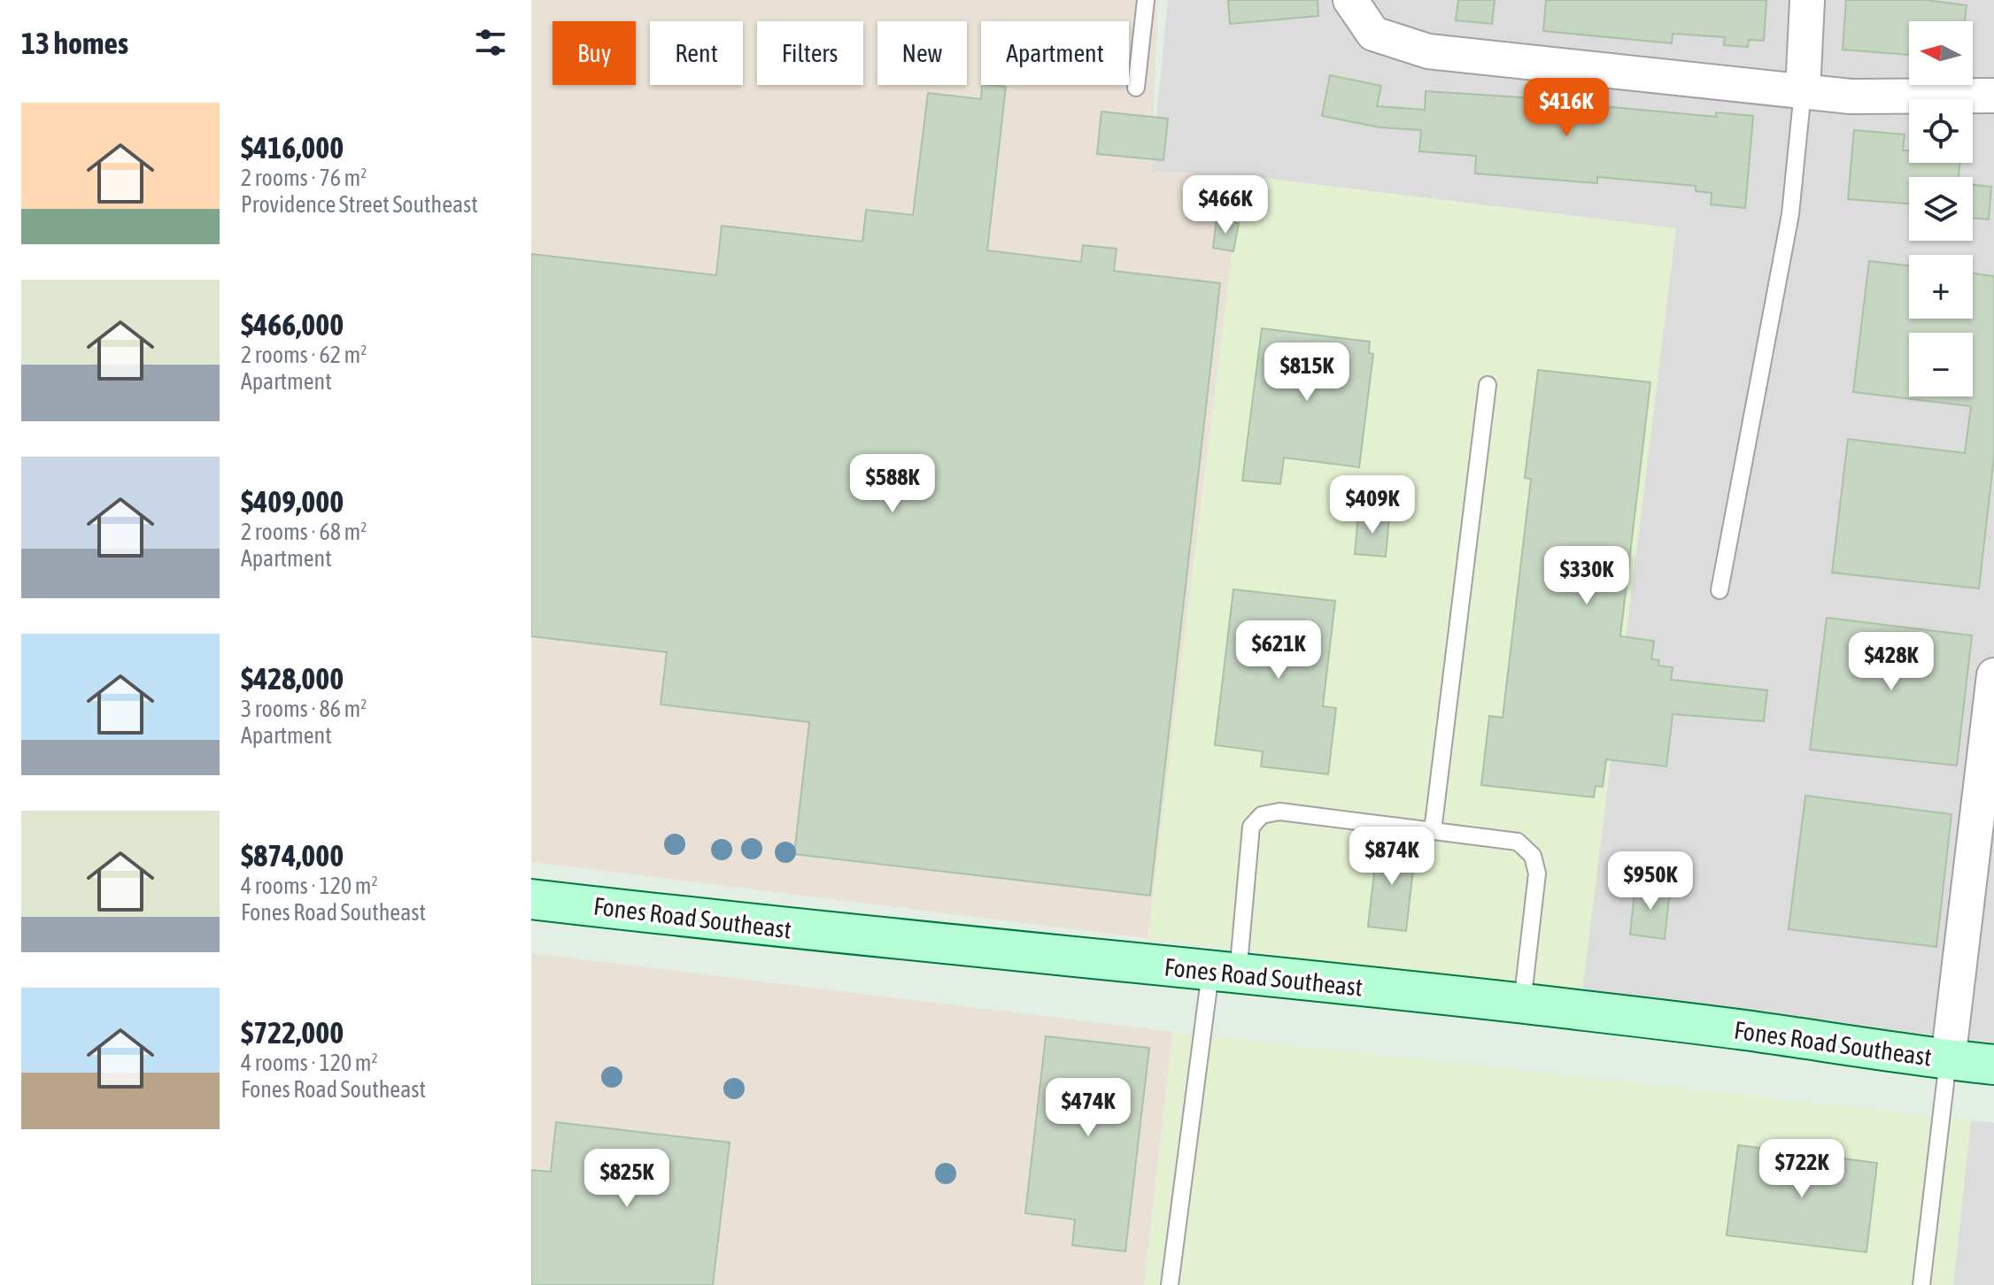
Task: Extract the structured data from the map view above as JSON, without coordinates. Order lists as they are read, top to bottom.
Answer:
{
  "streets": {
    "street": ["Fones Road Southeast"]
  },
  "north": "left",
  "page": {
    "heading": "13 homes",
    "map_buttons": ["+", "−"],
    "chip": [
      "Buy",
      "Rent",
      "Filters",
      "New",
      "Apartment"
    ],
    "price": [
      "$416K",
      "$466K",
      "$815K",
      "$588K",
      "$409K",
      "$330K",
      "$621K",
      "$428K",
      "$874K",
      "$950K",
      "$474K",
      "$722K",
      "$825K"
    ],
    "list": [
      {
        "name": "$416,000",
        "note": "2 rooms · 76 m² · Providence Street Southeast"
      },
      {
        "name": "$466,000",
        "note": "2 rooms · 62 m² · Apartment"
      },
      {
        "name": "$409,000",
        "note": "2 rooms · 68 m² · Apartment"
      },
      {
        "name": "$428,000",
        "note": "3 rooms · 86 m² · Apartment"
      },
      {
        "name": "$874,000",
        "note": "4 rooms · 120 m² · Fones Road Southeast"
      },
      {
        "name": "$722,000",
        "note": "4 rooms · 120 m² · Fones Road Southeast"
      }
    ]
  }
}
